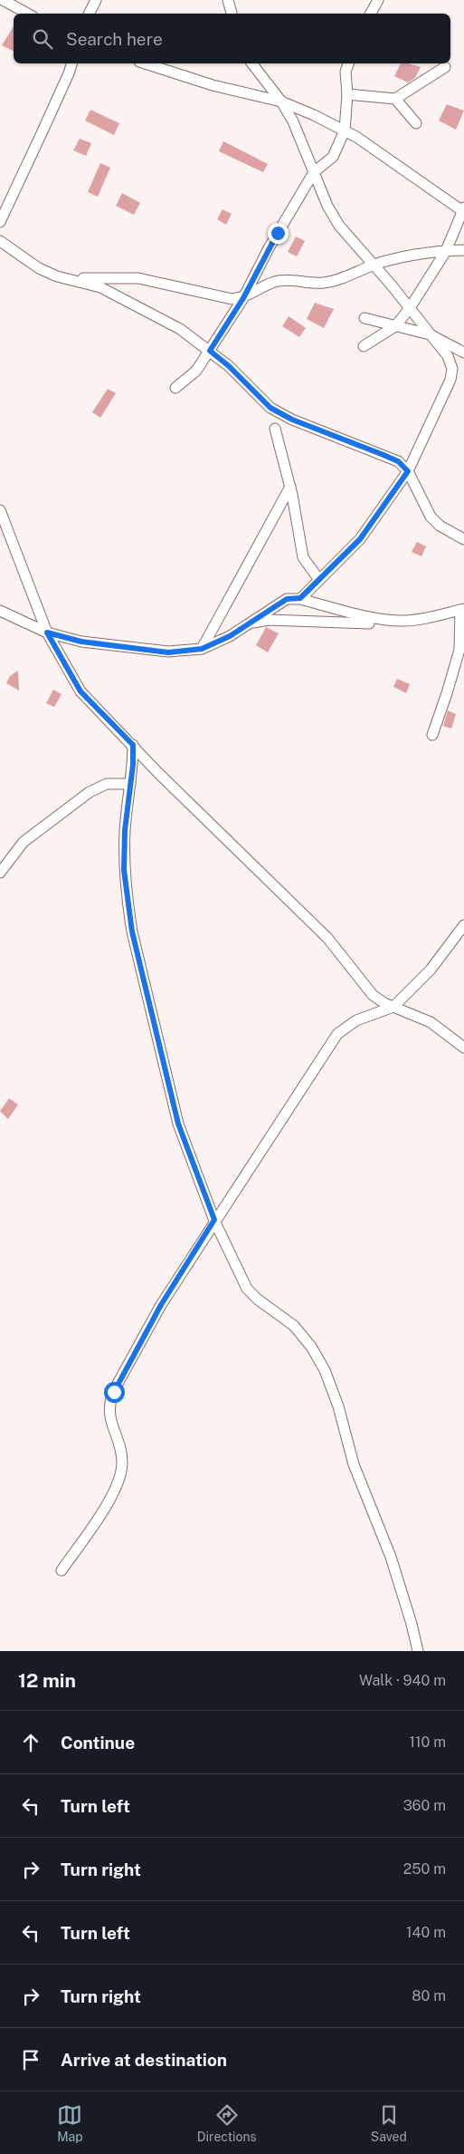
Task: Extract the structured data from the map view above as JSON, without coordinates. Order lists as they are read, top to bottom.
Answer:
{
  "page": {
    "search": "Search here",
    "heading": ["12 min", "Walk · 940 m"],
    "list": [
      ["Continue", "110 m"],
      ["Turn left", "360 m"],
      ["Turn right", "250 m"],
      ["Turn left", "140 m"],
      ["Turn right", "80 m"],
      "Arrive at destination"
    ],
    "nav": ["Map", "Directions", "Saved"]
  }
}
